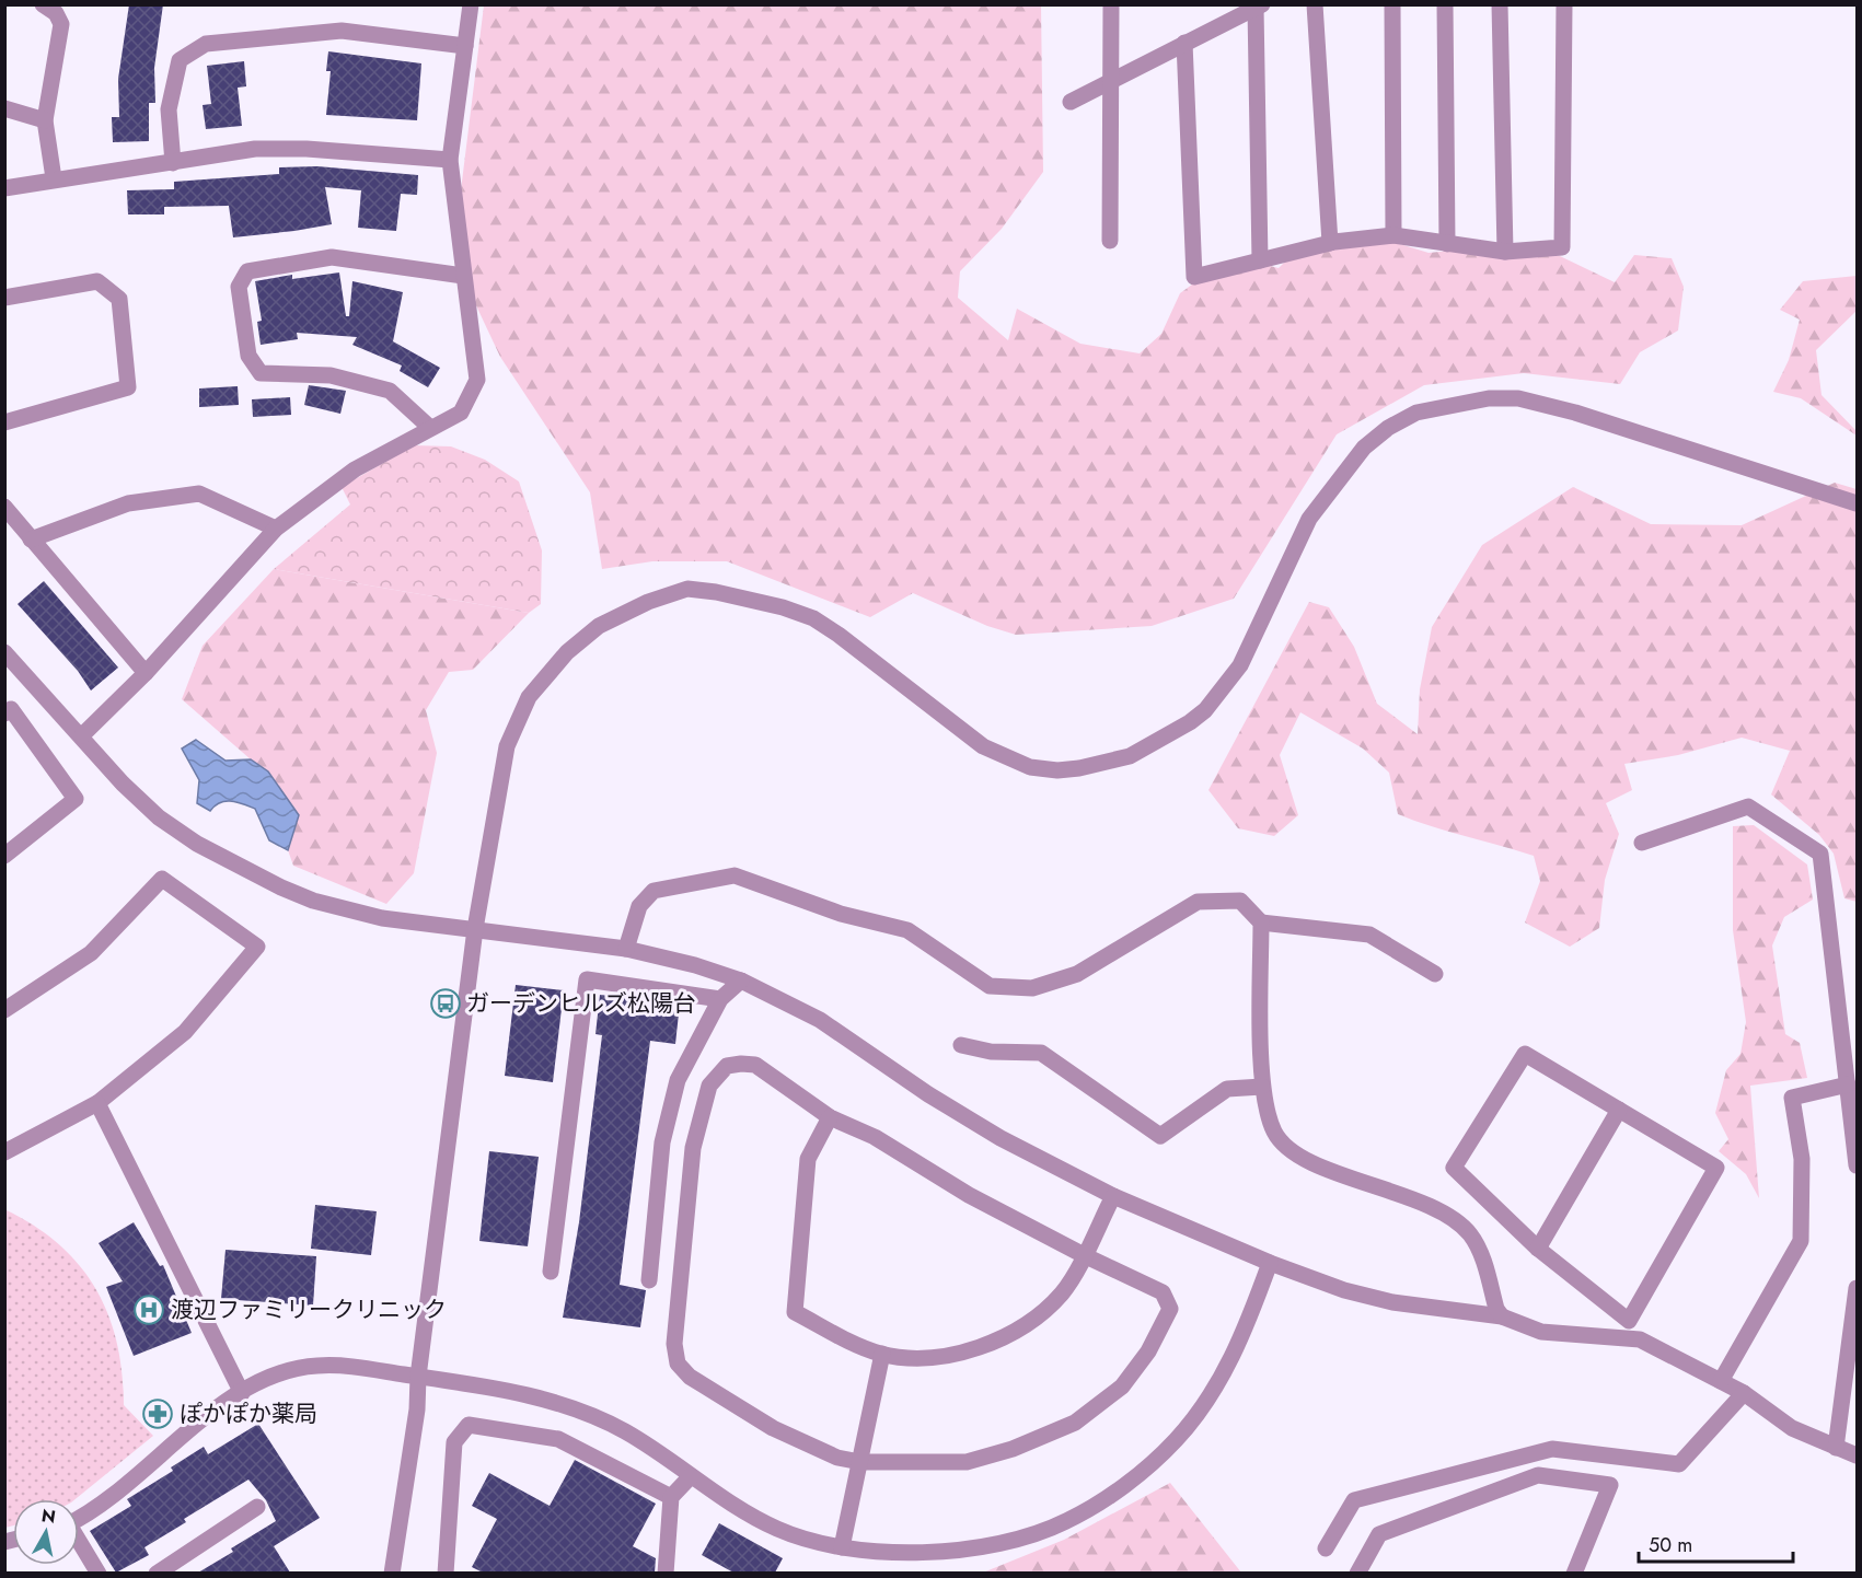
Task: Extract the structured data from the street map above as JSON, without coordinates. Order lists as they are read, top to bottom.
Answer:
{
  "places": {
    "bus stop": ["ガーデンヒルズ松陽台"],
    "hospital": ["渡辺ファミリークリニック"],
    "pharmacy": ["ぽかぽか薬局"]
  },
  "scale_bar": "50 m",
  "north": "top"
}
